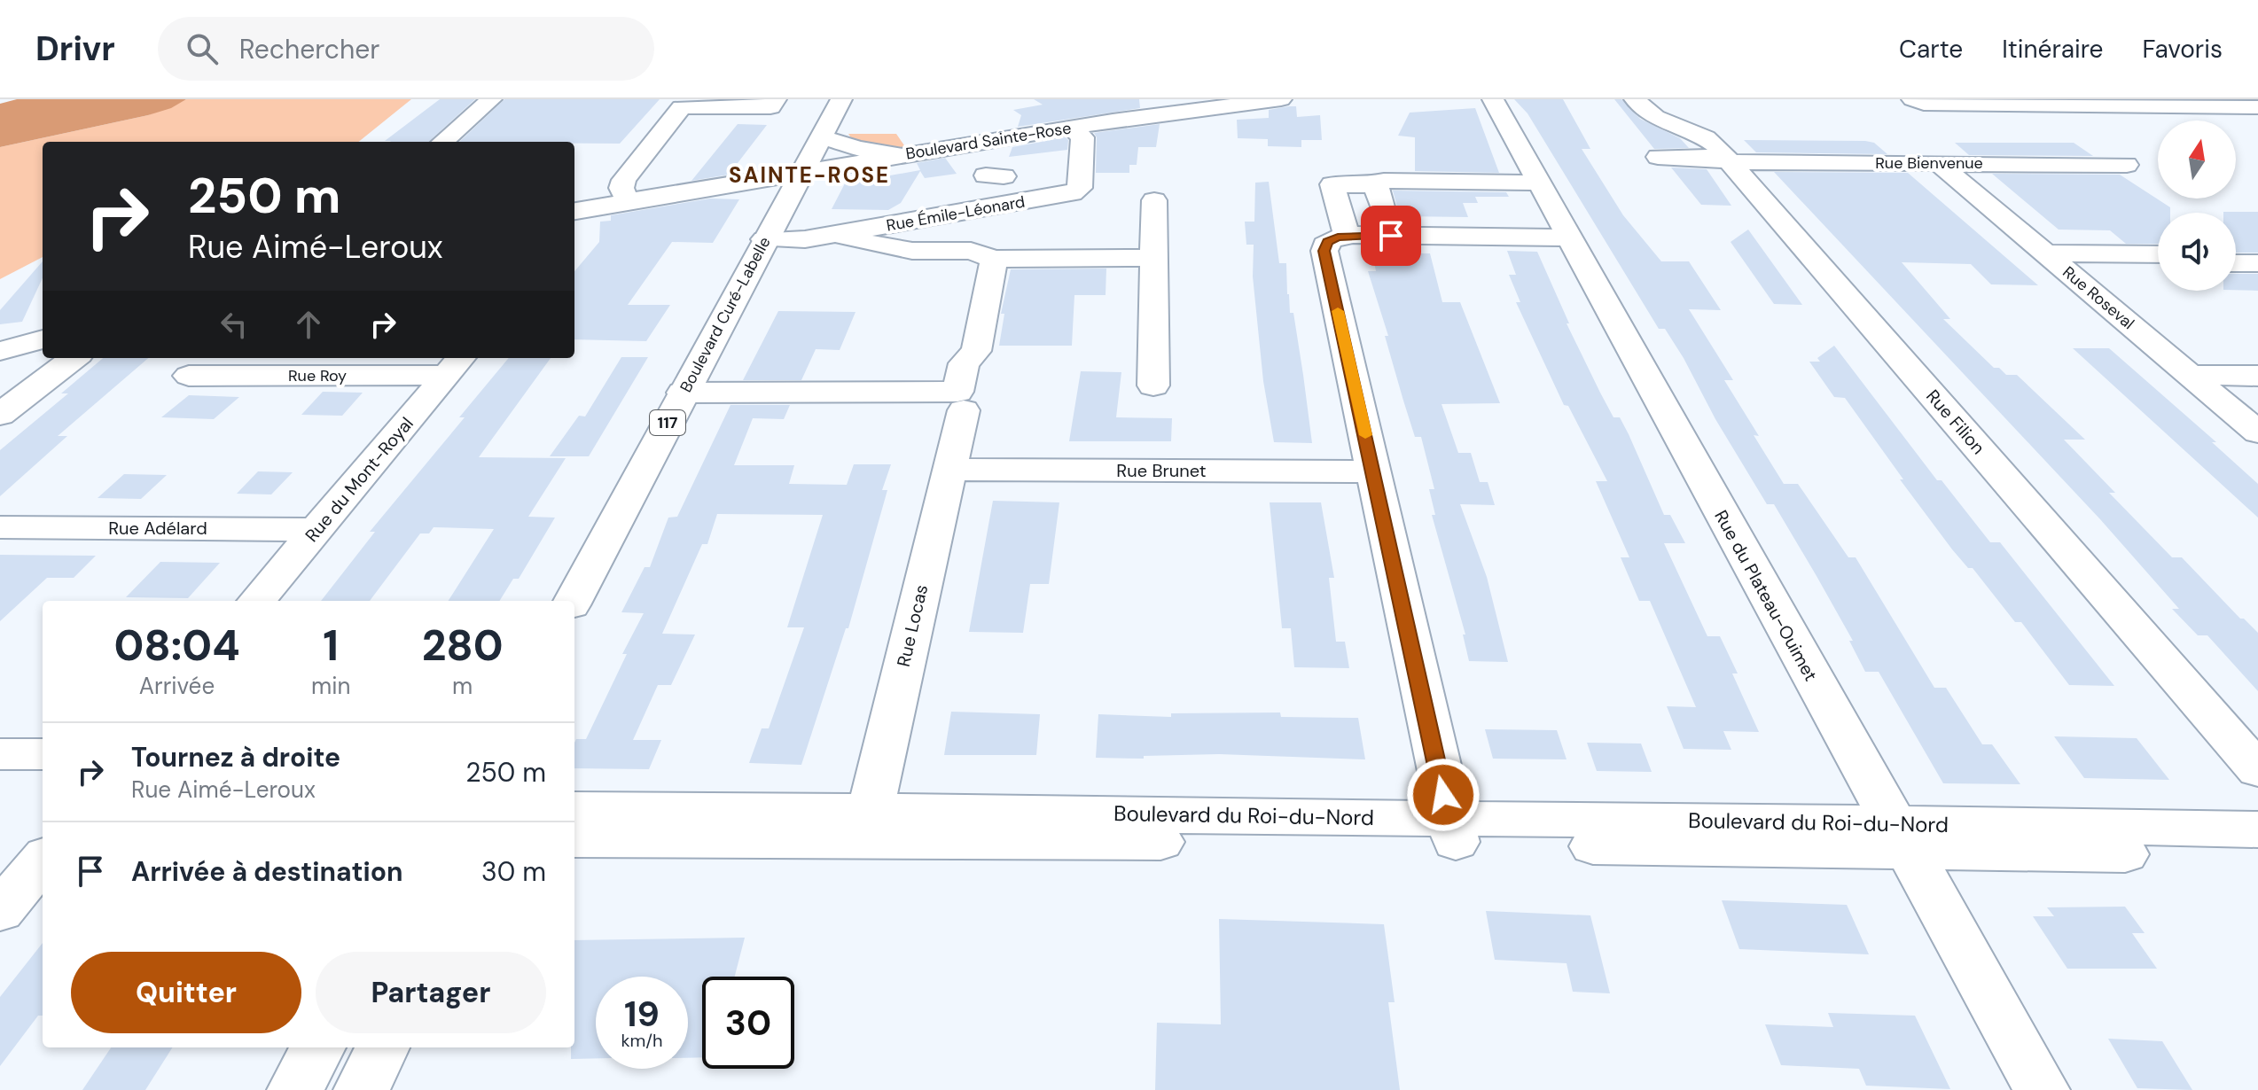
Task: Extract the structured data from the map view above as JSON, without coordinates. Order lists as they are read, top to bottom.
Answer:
{
  "streets": {
    "street": [
      "Boulevard Sainte-Rose",
      "Rue Bienvenue",
      "Rue Émile-Léonard",
      "Rue Roseval",
      "Boulevard Curé-Labelle",
      "Rue Roy",
      "Rue Filion",
      "117",
      "Rue Brunet",
      "Rue du Mont-Royal",
      "Rue Adélard",
      "Rue du Plateau-Ouimet",
      "Rue Locas",
      "Boulevard du Roi-du-Nord"
    ]
  },
  "crossings": [
    ["Boulevard Sainte-Rose", "Rue Émile-Léonard"],
    ["Boulevard Sainte-Rose", "Boulevard Curé-Labelle"],
    ["Rue Bienvenue", "Rue Roseval"],
    ["Rue Bienvenue", "Rue Filion"],
    ["Rue Émile-Léonard", "Boulevard Curé-Labelle"],
    ["Rue Roy", "Rue du Mont-Royal"],
    ["Rue Brunet", "Rue Locas"],
    ["Rue du Mont-Royal", "Rue Adélard"],
    ["Rue du Plateau-Ouimet", "Boulevard du Roi-du-Nord"],
    ["Rue Locas", "Boulevard du Roi-du-Nord"]
  ],
  "districts": ["SAINTE-ROSE"],
  "north": "top",
  "page": {
    "header": "Drivr",
    "search": "Rechercher",
    "nav": ["Carte", "Itinéraire", "Favoris"],
    "turn": ["250 m", "Rue Aimé-Leroux"],
    "eta": [
      "08:04",
      "Arrivée",
      "1",
      "min",
      "280",
      "m"
    ],
    "list": [
      {
        "name": "Tournez à droite",
        "note": "Rue Aimé-Leroux",
        "value": "250 m"
      },
      {
        "name": "Arrivée à destination",
        "value": "30 m"
      }
    ],
    "buttons": ["Quitter", "Partager"],
    "speed": "19 km/h",
    "limit": "30"
  }
}
